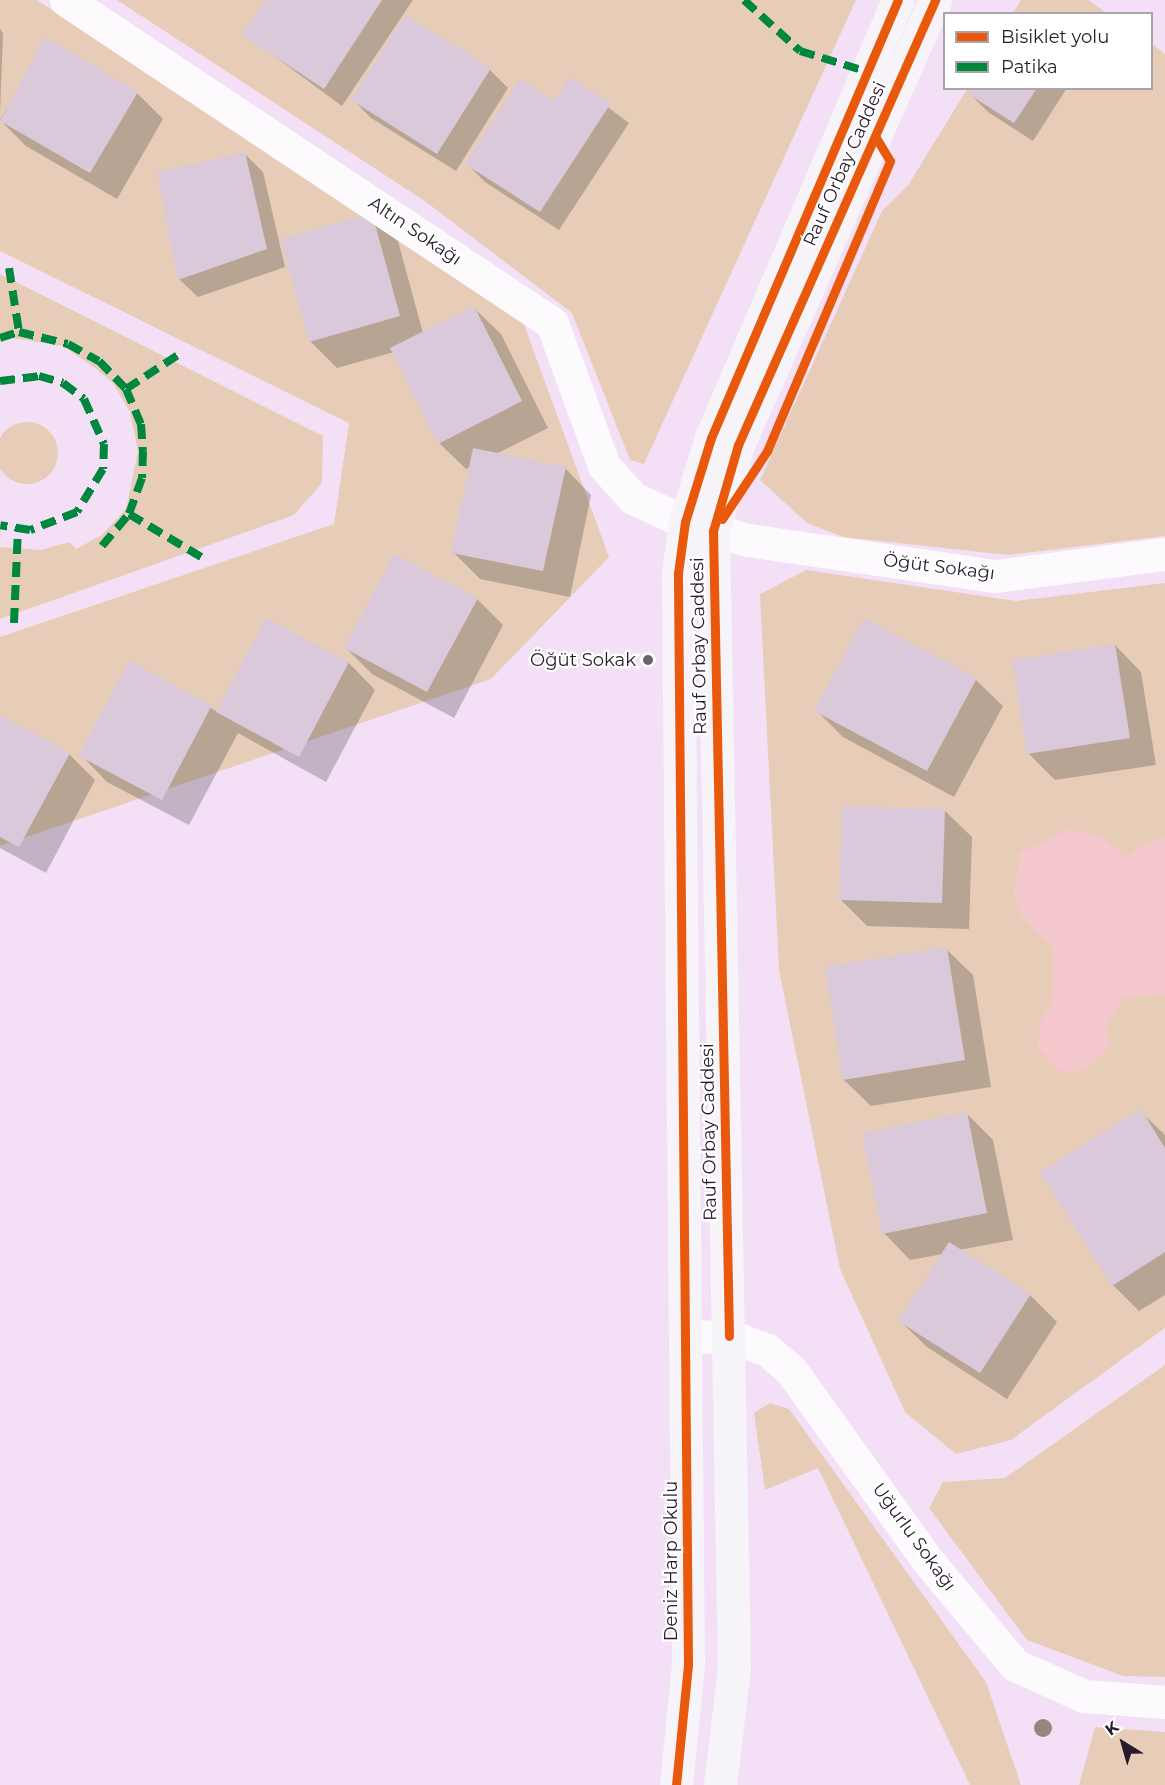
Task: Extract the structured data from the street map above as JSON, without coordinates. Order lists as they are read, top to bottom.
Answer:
{
  "streets": {
    "street": [
      "Rauf Orbay Caddesi",
      "Altın Sokağı",
      "Öğüt Sokağı",
      "Uğurlu Sokağı",
      "Deniz Harp Okulu"
    ]
  },
  "crossings": [
    ["Rauf Orbay Caddesi", "Altın Sokağı"],
    ["Rauf Orbay Caddesi", "Öğüt Sokağı"],
    ["Rauf Orbay Caddesi", "Uğurlu Sokağı"],
    ["Rauf Orbay Caddesi", "Deniz Harp Okulu"],
    ["Altın Sokağı", "Öğüt Sokağı"],
    ["Uğurlu Sokağı", "Deniz Harp Okulu"]
  ],
  "places": ["Öğüt Sokak"],
  "legend": ["Bisiklet yolu", "Patika"],
  "north": "top left"
}
